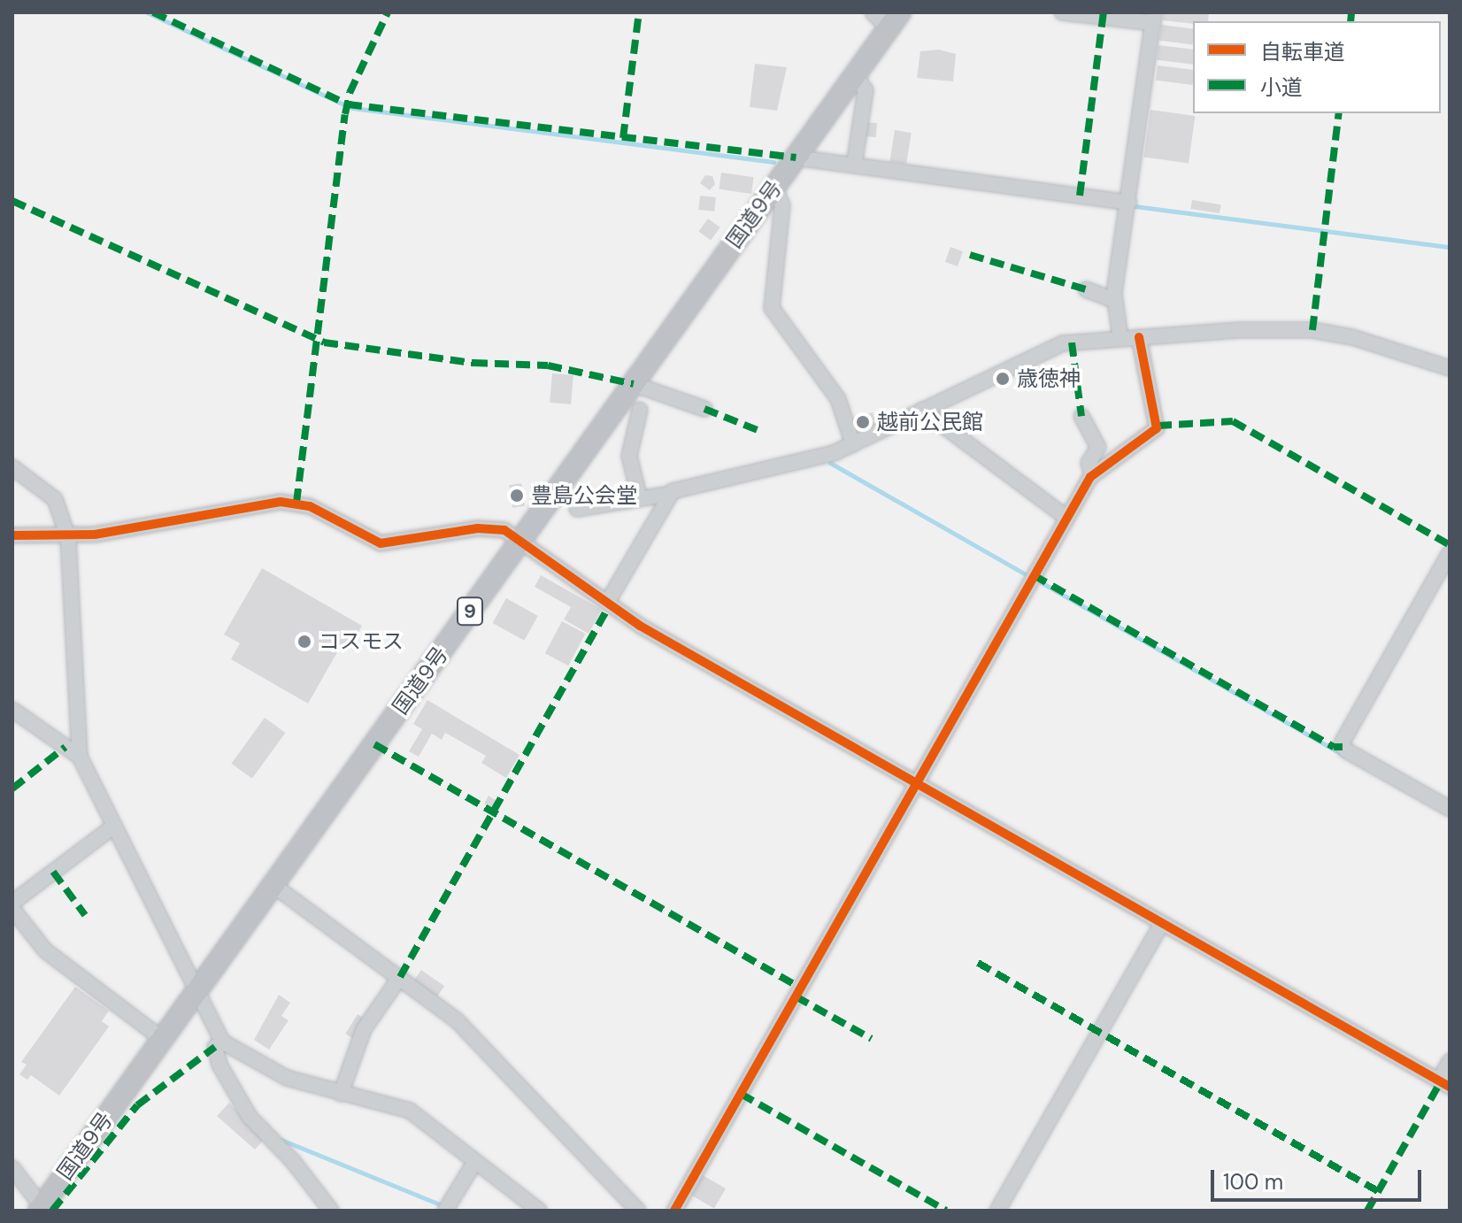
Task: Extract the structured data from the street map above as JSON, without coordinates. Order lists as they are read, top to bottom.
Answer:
{
  "streets": {
    "highway": ["国道9号", "9"]
  },
  "places": [
    "歳徳神",
    "越前公民館",
    "豊島公会堂",
    "コスモス"
  ],
  "legend": ["自転車道", "小道"],
  "scale_bar": "100 m"
}
